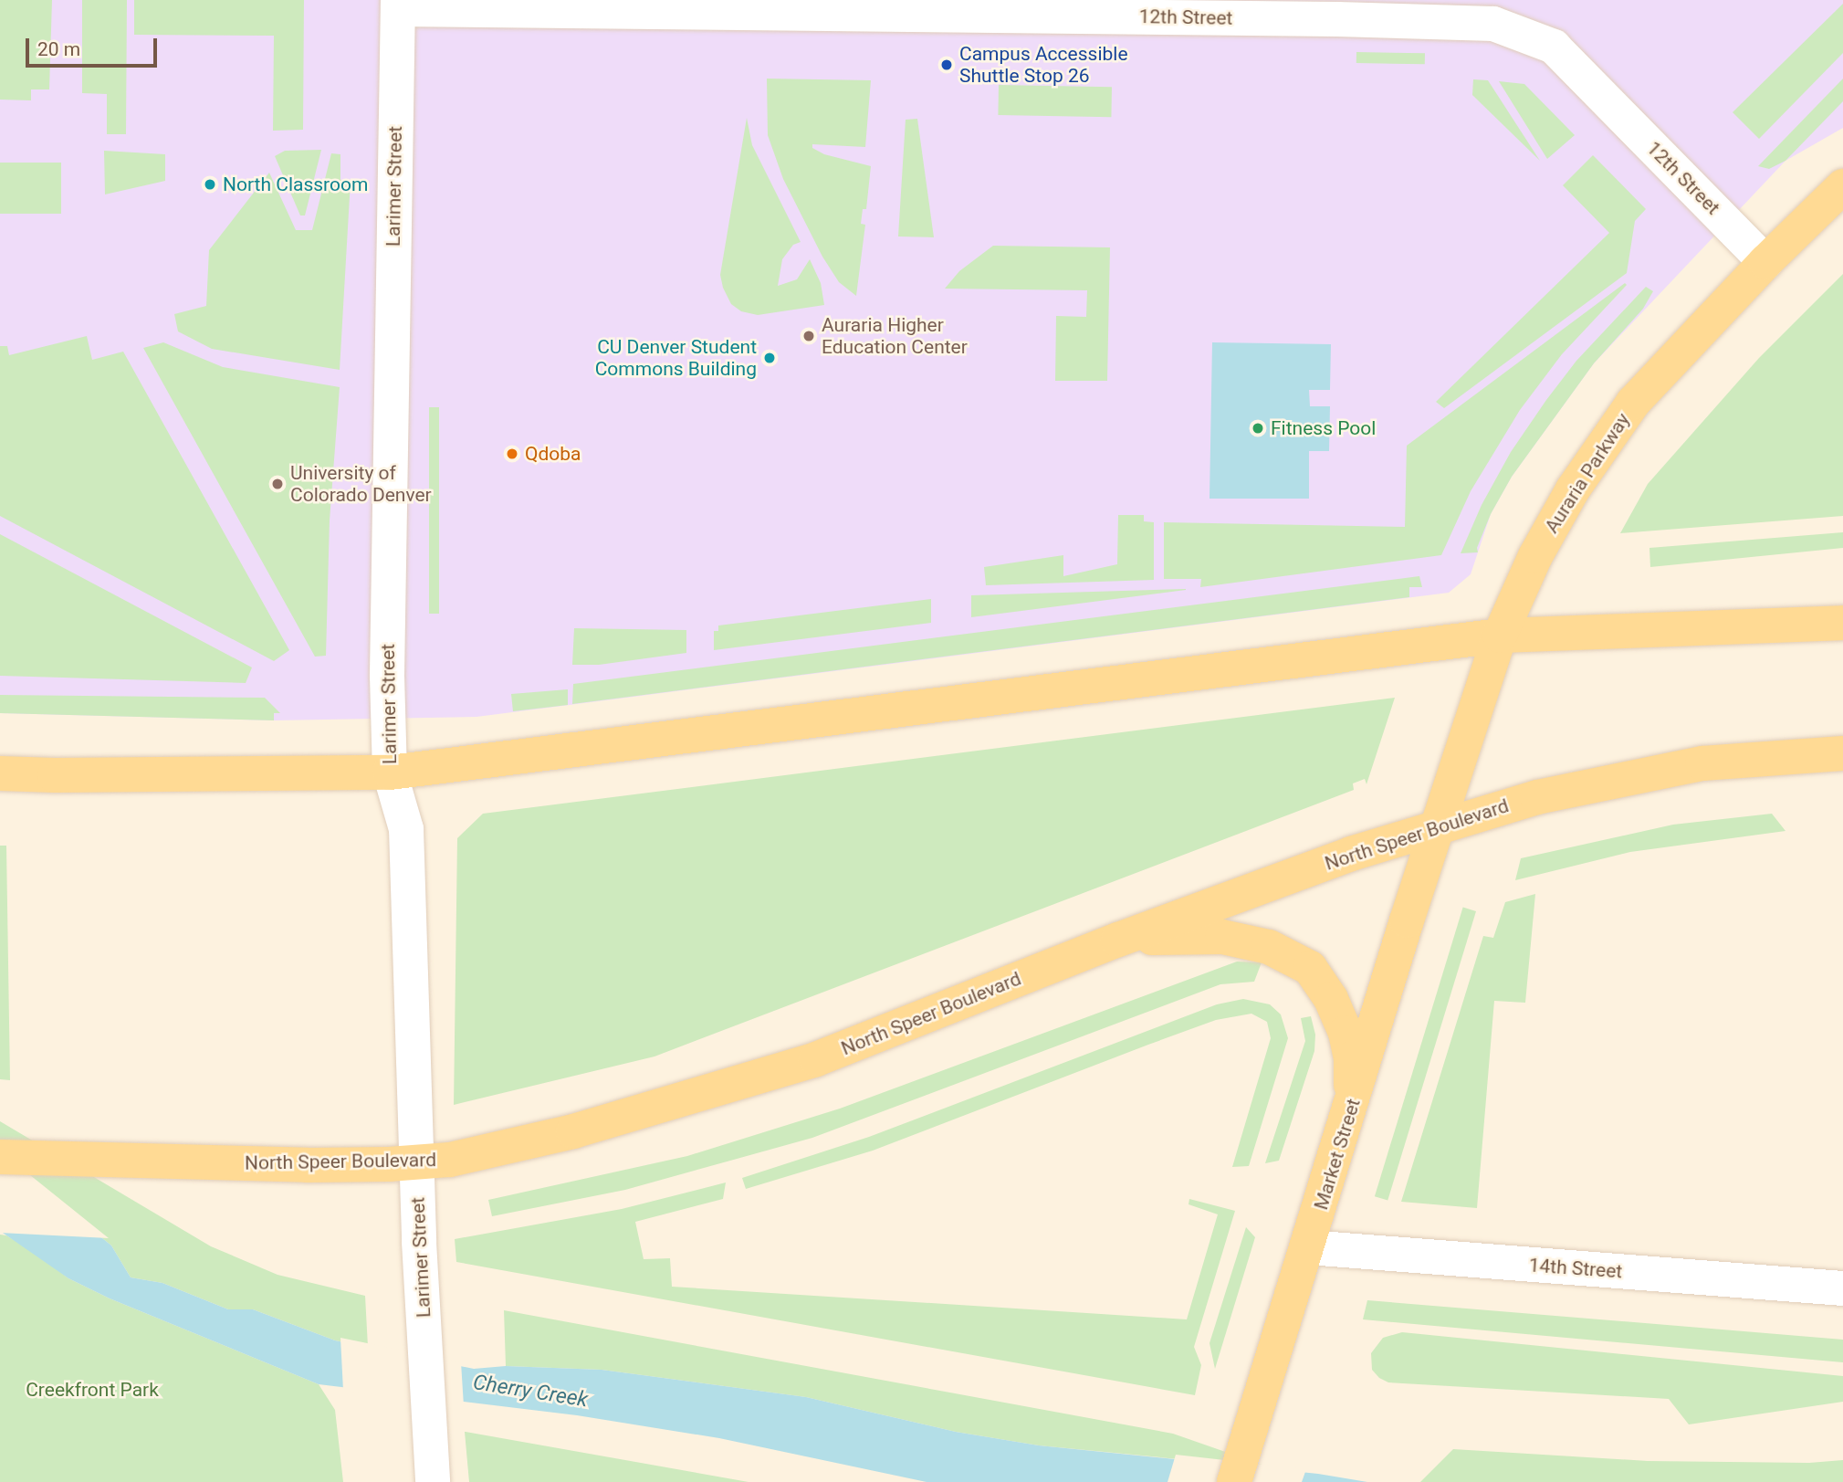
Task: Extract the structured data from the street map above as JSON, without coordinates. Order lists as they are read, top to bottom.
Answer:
{
  "streets": {
    "main road": ["Auraria Parkway", "North Speer Boulevard", "Market Street"],
    "street": ["12th Street", "Larimer Street", "14th Street"]
  },
  "crossings": [
    ["12th Street", "Larimer Street"],
    ["12th Street", "Auraria Parkway"],
    ["Larimer Street", "North Speer Boulevard"],
    ["Auraria Parkway", "North Speer Boulevard"],
    ["Auraria Parkway", "Market Street"],
    ["North Speer Boulevard", "Market Street"],
    ["Market Street", "14th Street"]
  ],
  "water": ["Cherry Creek"],
  "parks": ["Creekfront Park"],
  "places": [
    "Campus Accessible Shuttle Stop 26",
    "North Classroom",
    "Auraria Higher Education Center",
    "CU Denver Student Commons Building",
    "Fitness Pool",
    "Qdoba",
    "University of Colorado Denver"
  ],
  "scale_bar": "20 m"
}
